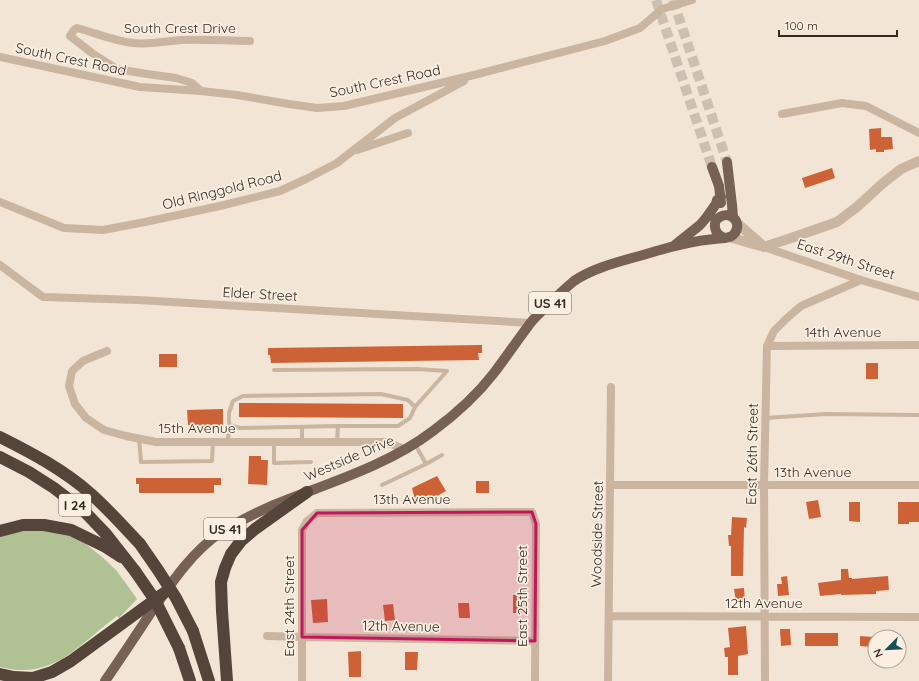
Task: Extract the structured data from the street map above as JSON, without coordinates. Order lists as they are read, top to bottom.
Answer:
{
  "streets": {
    "highway": ["I 24"],
    "main road": ["US 41", "Westside Drive"],
    "street": [
      "South Crest Drive",
      "South Crest Road",
      "Old Ringgold Road",
      "East 29th Street",
      "Elder Street",
      "14th Avenue",
      "15th Avenue",
      "East 26th Street",
      "13th Avenue",
      "Woodside Street",
      "East 25th Street",
      "12th Avenue",
      "East 24th Street"
    ]
  },
  "crossings": [
    ["South Crest Drive", "South Crest Road"],
    ["South Crest Road", "Old Ringgold Road"],
    ["East 29th Street", "East 26th Street"],
    ["East 29th Street", "Westside Drive"],
    ["Elder Street", "Westside Drive"],
    ["14th Avenue", "East 26th Street"],
    ["15th Avenue", "Westside Drive"],
    ["East 26th Street", "13th Avenue"],
    ["East 26th Street", "12th Avenue"],
    ["13th Avenue", "Woodside Street"],
    ["13th Avenue", "East 25th Street"],
    ["13th Avenue", "East 24th Street"],
    ["Woodside Street", "12th Avenue"],
    ["East 25th Street", "12th Avenue"],
    ["12th Avenue", "East 24th Street"]
  ],
  "scale_bar": "100 m",
  "north": "bottom left"
}
